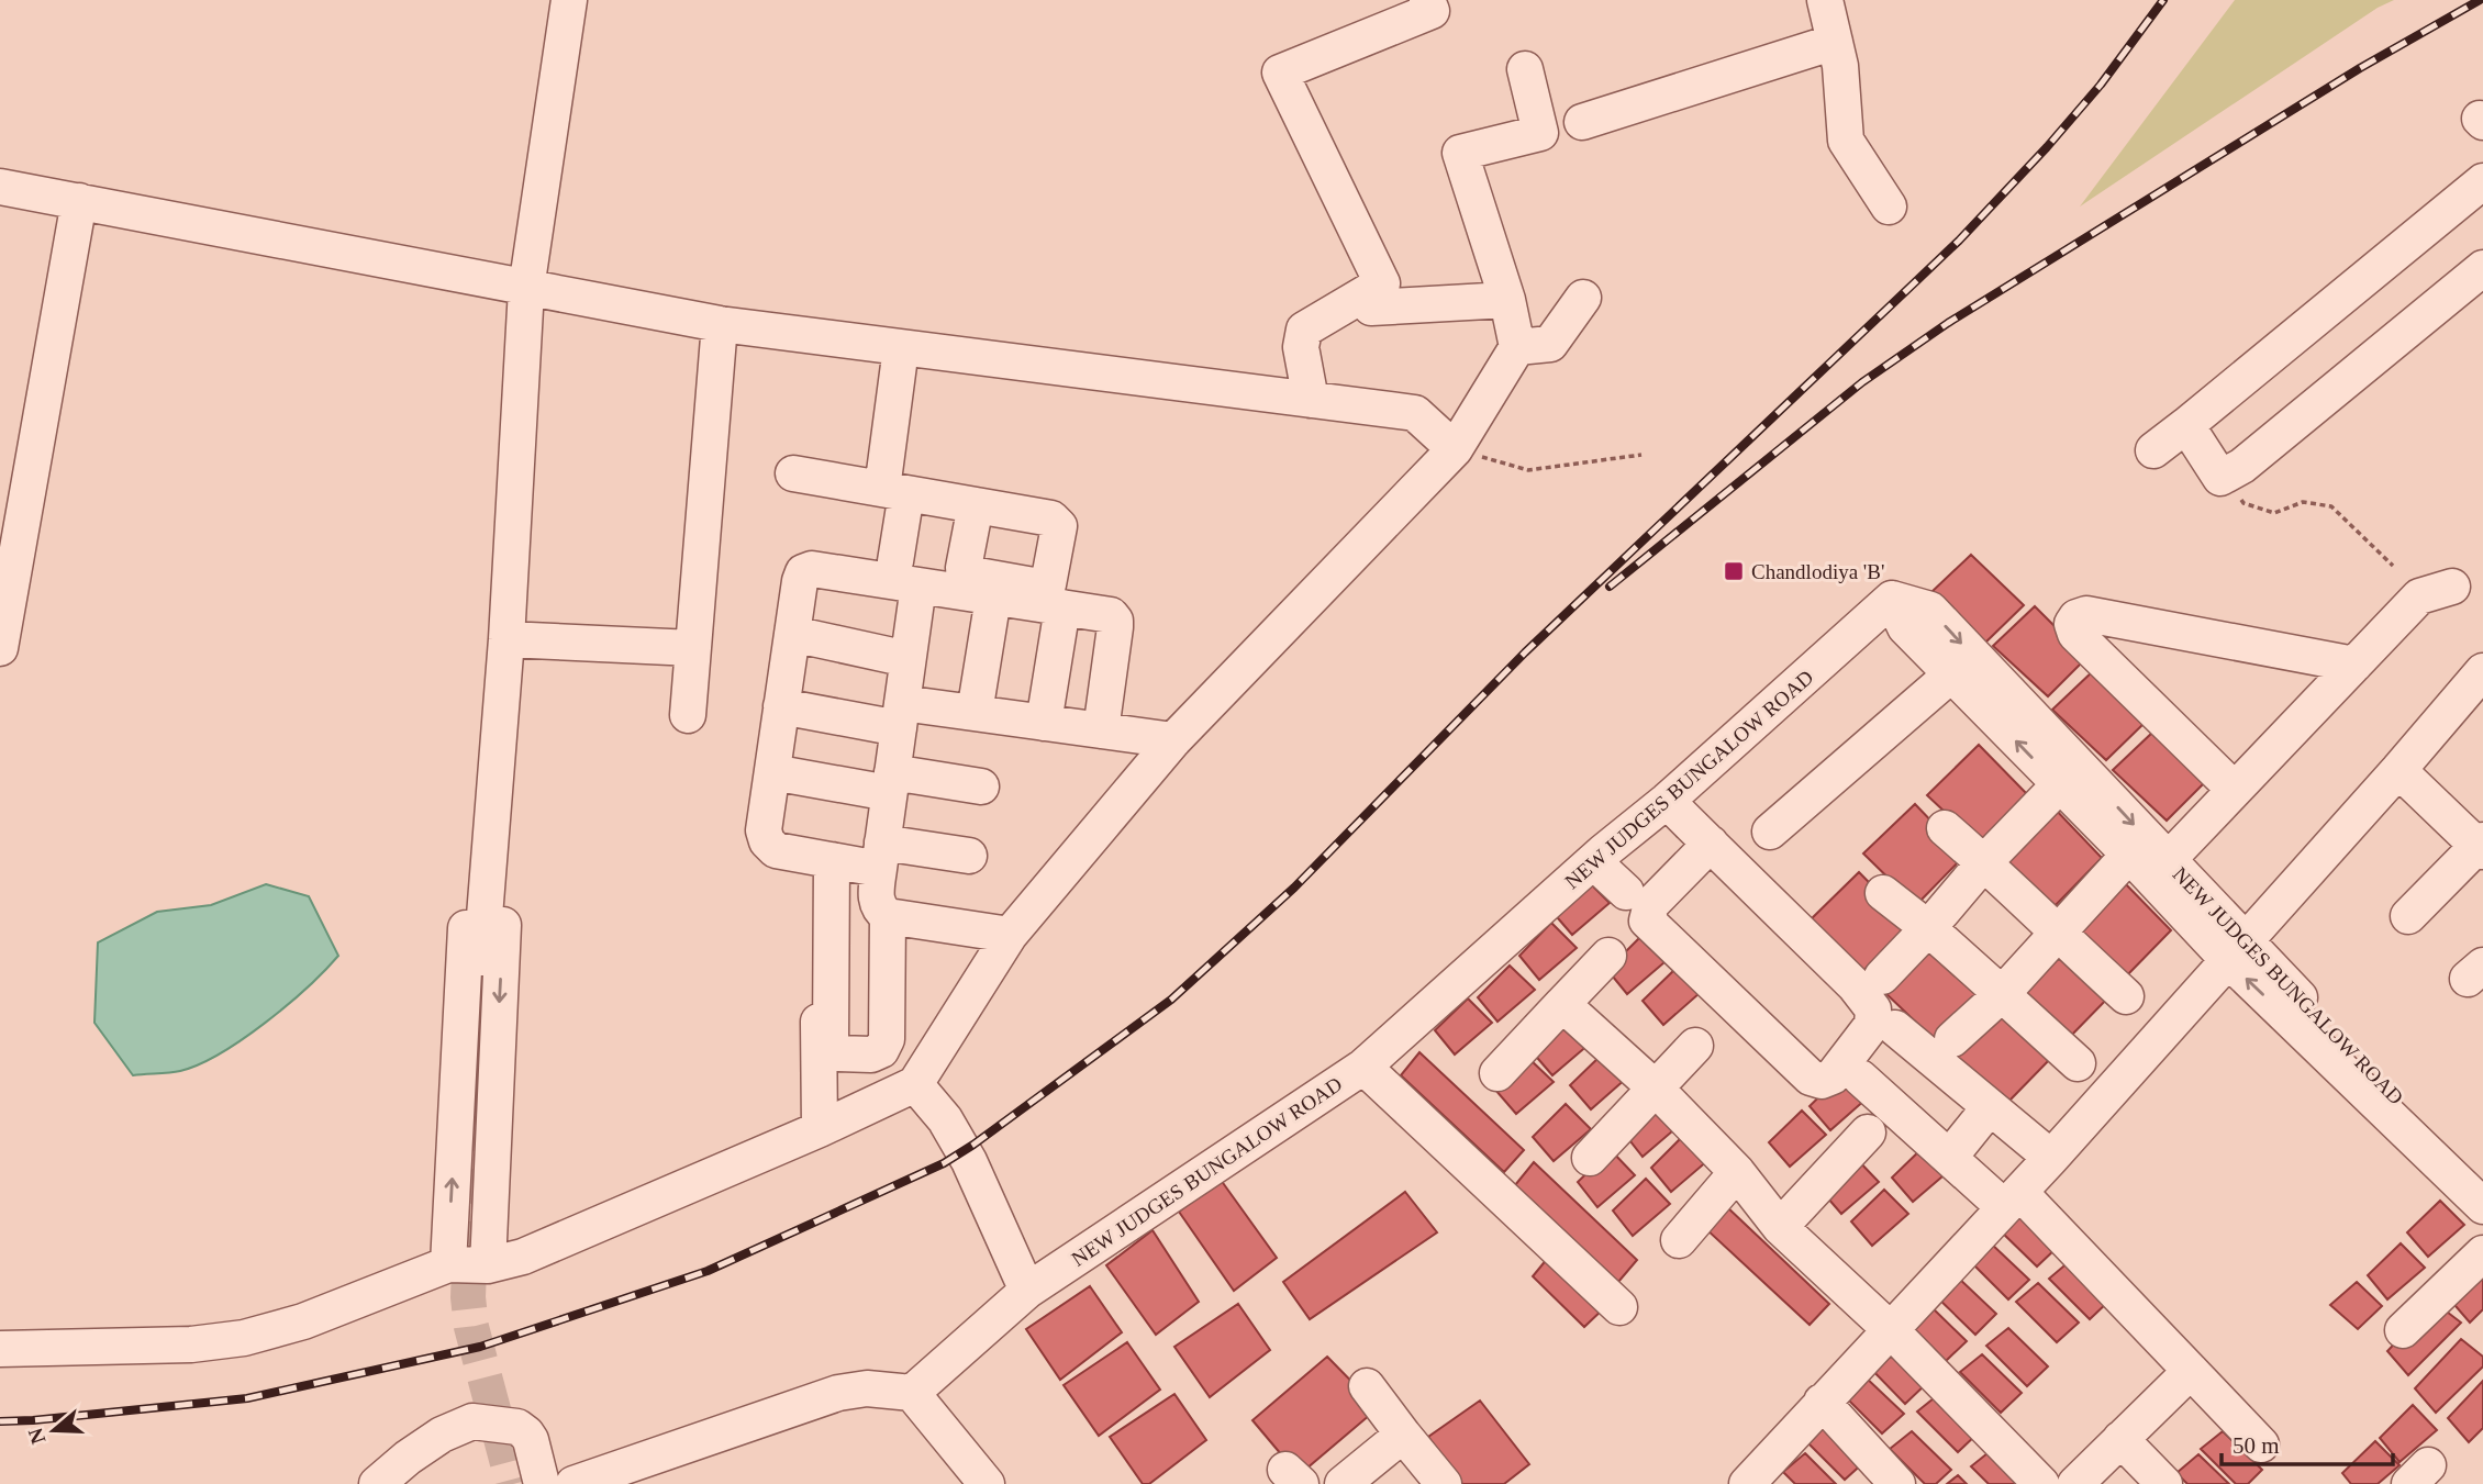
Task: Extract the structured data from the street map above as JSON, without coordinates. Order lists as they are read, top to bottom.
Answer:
{
  "streets": {
    "street": ["NEW JUDGES BUNGALOW ROAD"]
  },
  "places": {
    "transit": ["Chandlodiya 'B'"]
  },
  "scale_bar": "50 m",
  "north": "left"
}
